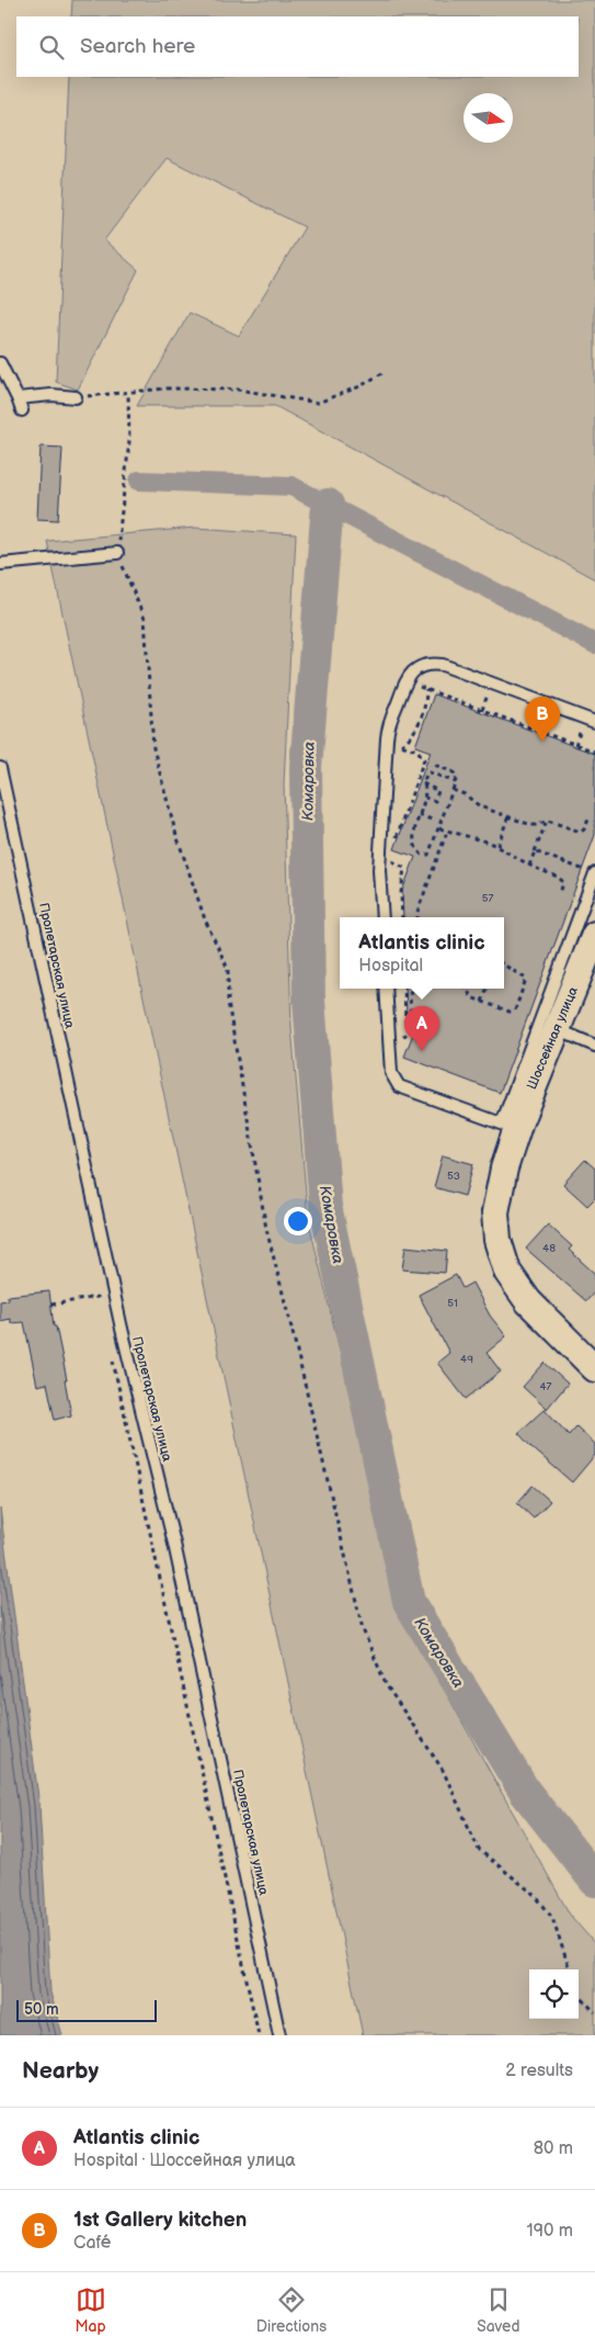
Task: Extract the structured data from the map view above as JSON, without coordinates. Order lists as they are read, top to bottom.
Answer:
{
  "streets": {
    "street": ["Шоссейная улица"],
    "lane": ["Пролетарская улица"]
  },
  "water": ["Комаровка"],
  "house_numbers": [
    "57",
    "53",
    "48",
    "51",
    "49",
    "47"
  ],
  "scale_bar": "50 m",
  "north": "right",
  "page": {
    "search": "Search here",
    "pins": ["B", "A"],
    "popup": ["Atlantis clinic", "Hospital"],
    "scale": "50 m",
    "heading": ["Nearby", "2 results"],
    "list": [
      {
        "mark": "A",
        "name": "Atlantis clinic",
        "note": "Hospital · Шоссейная улица",
        "value": "80 m"
      },
      {
        "mark": "B",
        "name": "1st Gallery kitchen",
        "note": "Café",
        "value": "190 m"
      }
    ],
    "nav": ["Map", "Directions", "Saved"]
  }
}
